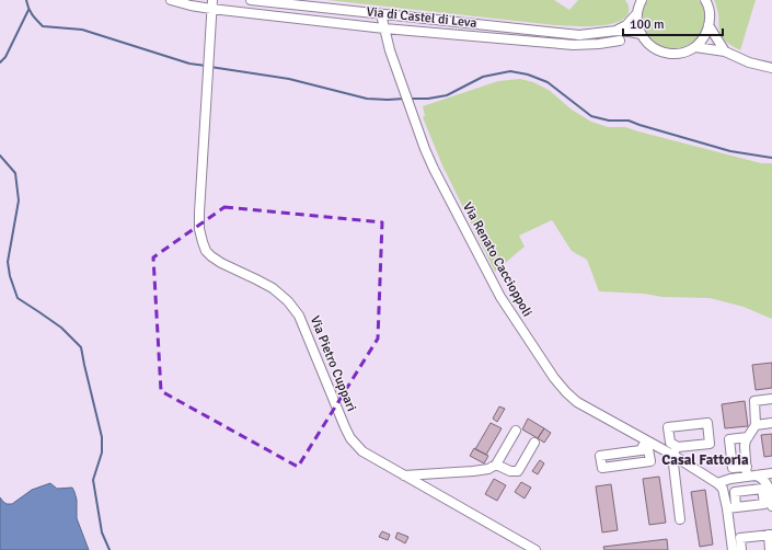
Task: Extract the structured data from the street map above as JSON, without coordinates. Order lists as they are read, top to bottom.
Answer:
{
  "streets": {
    "street": ["Via di Castel di Leva", "Via Renato Caccioppoli", "Via Pietro Cuppari"]
  },
  "crossings": [
    ["Via di Castel di Leva", "Via Renato Caccioppoli"],
    ["Via di Castel di Leva", "Via Pietro Cuppari"]
  ],
  "districts": ["Casal Fattoria"],
  "scale_bar": "100 m"
}
